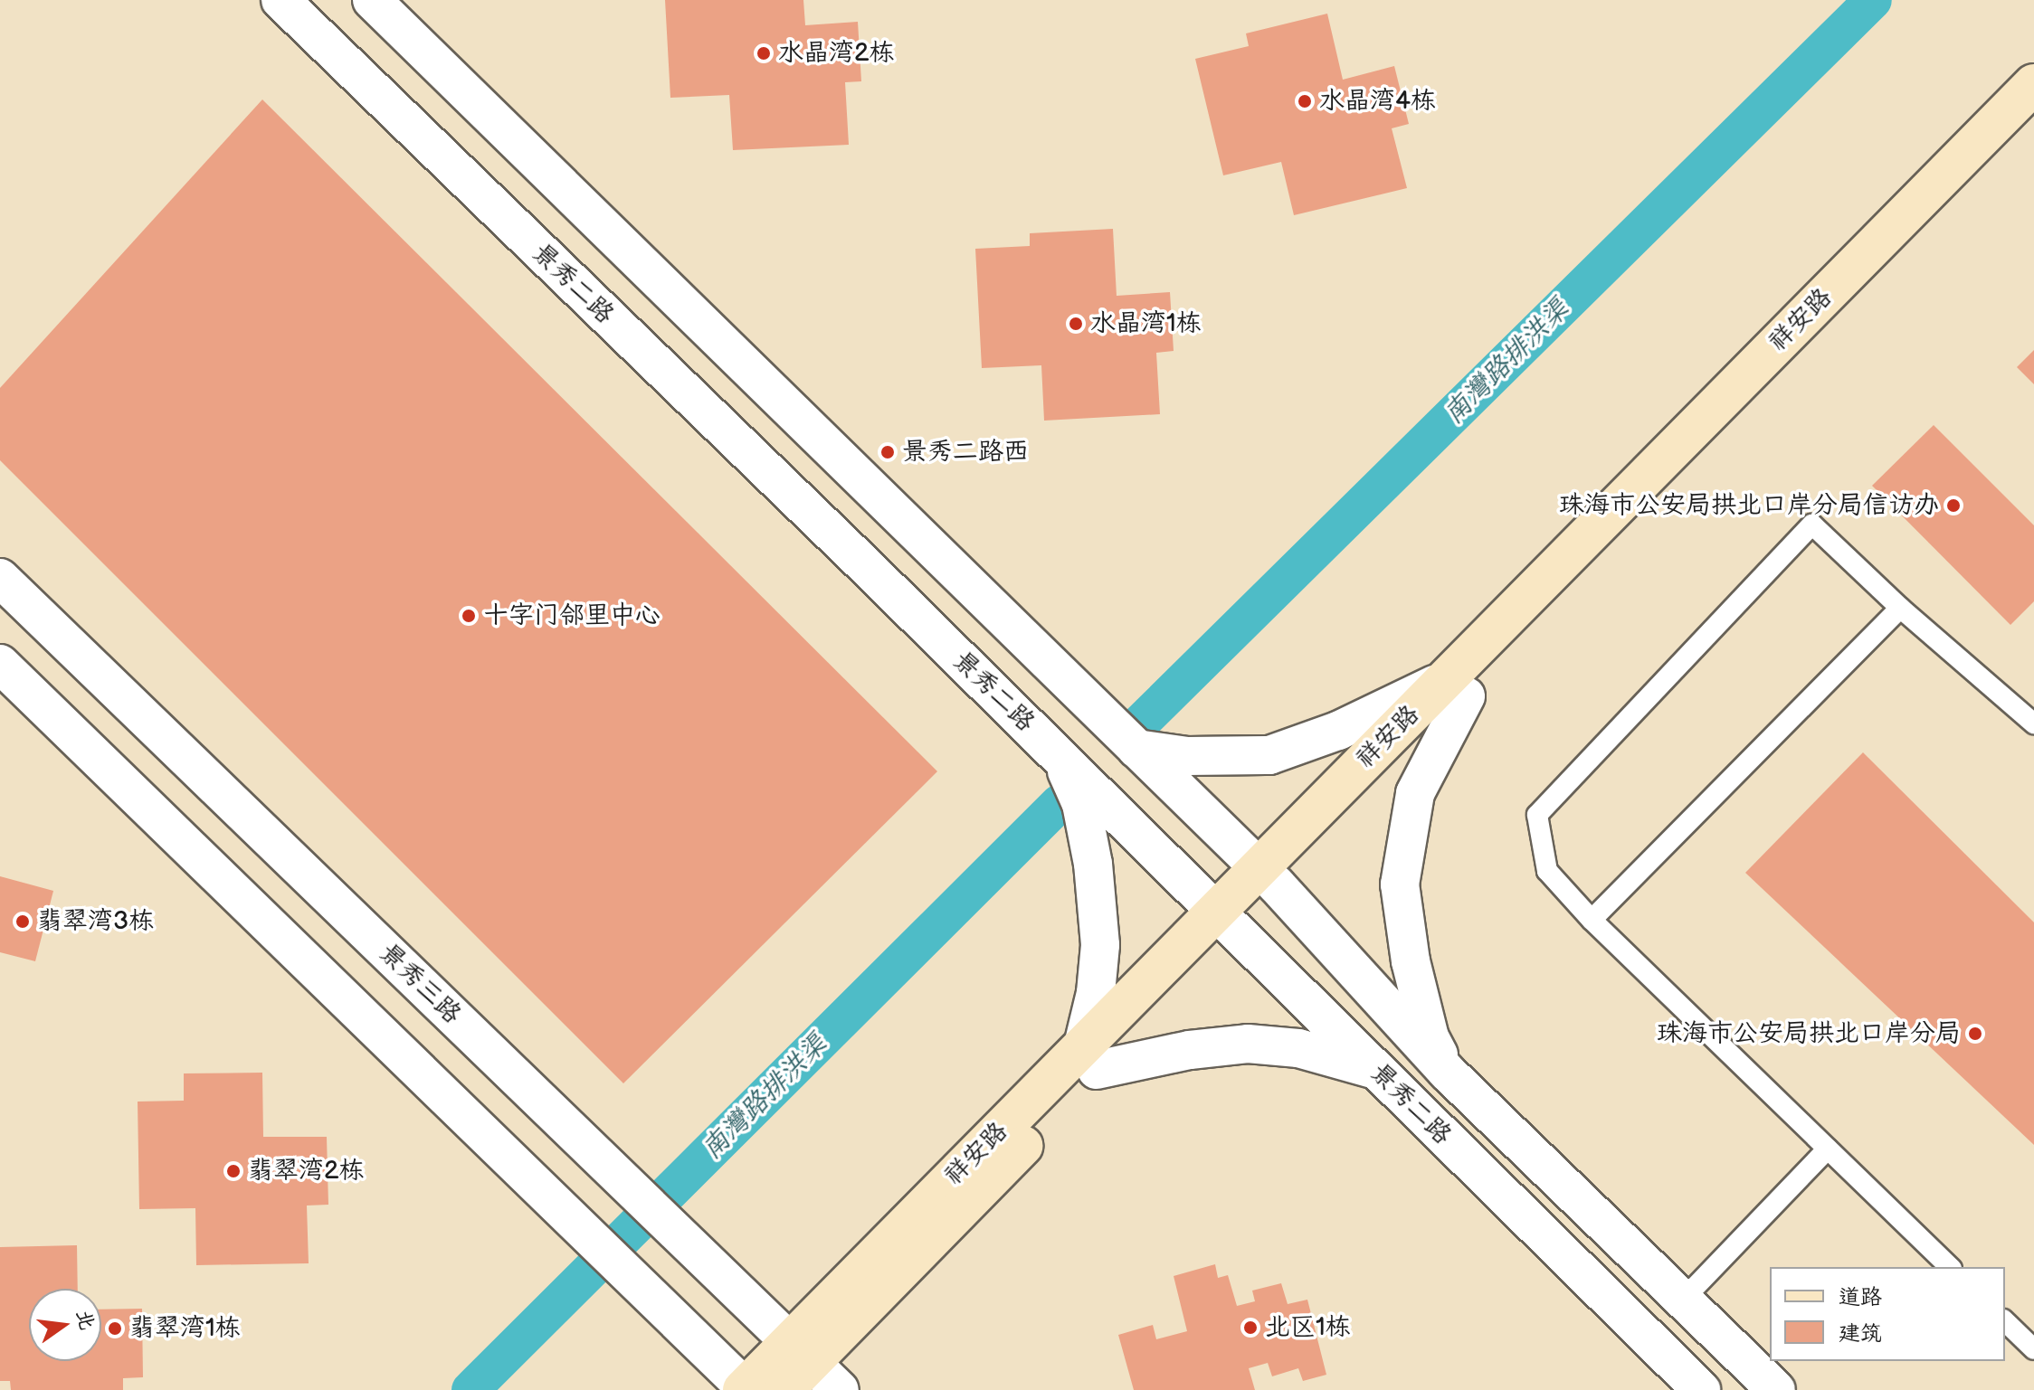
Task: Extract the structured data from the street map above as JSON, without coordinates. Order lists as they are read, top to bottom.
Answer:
{
  "streets": {
    "main road": ["祥安路"],
    "street": ["景秀二路", "景秀三路"]
  },
  "crossings": [
    ["景秀二路", "祥安路"],
    ["祥安路", "景秀三路"]
  ],
  "water": ["南灣路排洪渠"],
  "places": [
    "水晶湾2栋",
    "水晶湾4栋",
    "水晶湾1栋",
    "景秀二路西",
    "珠海市公安局拱北口岸分局信访办",
    "十字门邻里中心",
    "翡翠湾3栋",
    "珠海市公安局拱北口岸分局",
    "翡翠湾2栋",
    "北区1栋",
    "翡翠湾1栋"
  ],
  "legend": ["道路", "建筑"],
  "north": "right"
}
